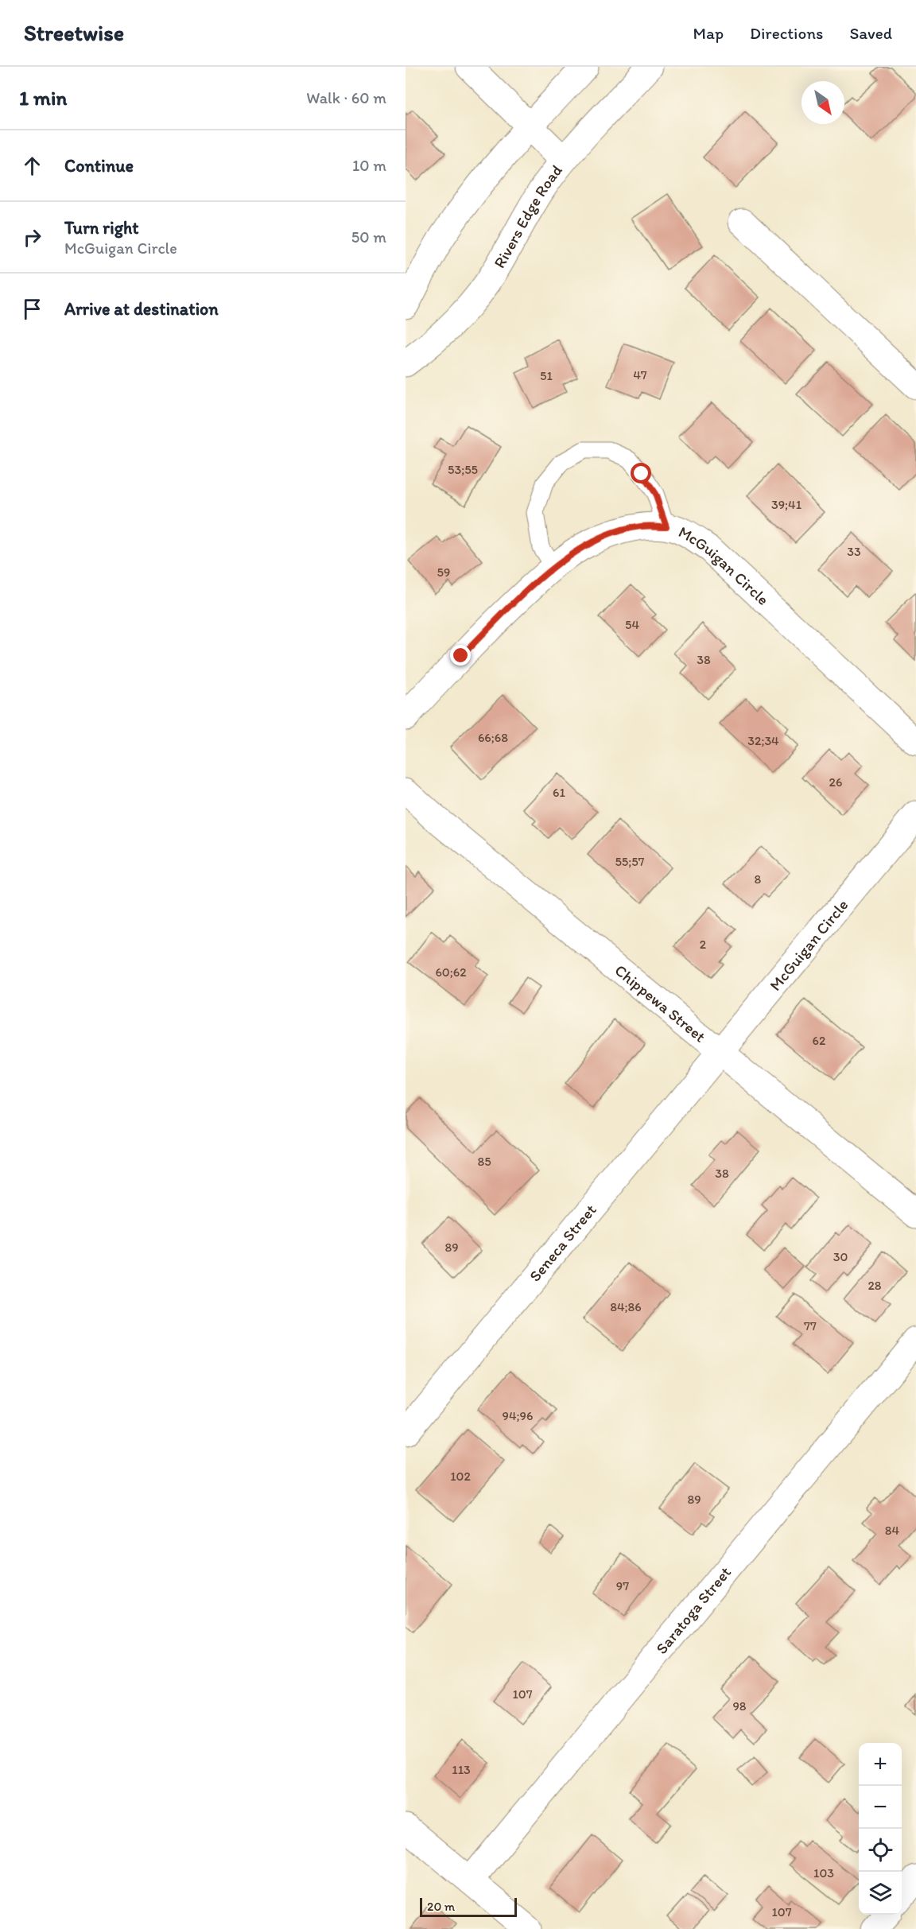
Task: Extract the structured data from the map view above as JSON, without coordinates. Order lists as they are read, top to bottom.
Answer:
{
  "streets": {
    "street": [
      "Rivers Edge Road",
      "McGuigan Circle",
      "Chippewa Street",
      "Seneca Street",
      "Saratoga Street"
    ]
  },
  "crossings": [
    ["McGuigan Circle", "Chippewa Street"],
    ["McGuigan Circle", "Seneca Street"],
    ["Chippewa Street", "Seneca Street"]
  ],
  "house_numbers": [
    "47",
    "51",
    "53;55",
    "39;41",
    "33",
    "59",
    "54",
    "38",
    "66;68",
    "32;34",
    "26",
    "61",
    "55;57",
    "8",
    "2",
    "60;62",
    "62",
    "85",
    "38",
    "89",
    "30",
    "28",
    "84;86",
    "77",
    "94;96",
    "102",
    "89",
    "84",
    "97",
    "107",
    "98",
    "113",
    "103",
    "107"
  ],
  "scale_bar": "20 m",
  "north": "bottom right",
  "page": {
    "header": "Streetwise",
    "nav": ["Map", "Directions", "Saved"],
    "heading": ["1 min", "Walk · 60 m"],
    "list": [
      ["Continue", "10 m"],
      ["Turn right", "McGuigan Circle", "50 m"],
      "Arrive at destination"
    ],
    "map_buttons": ["+", "−"],
    "scale": "20 m"
  }
}
